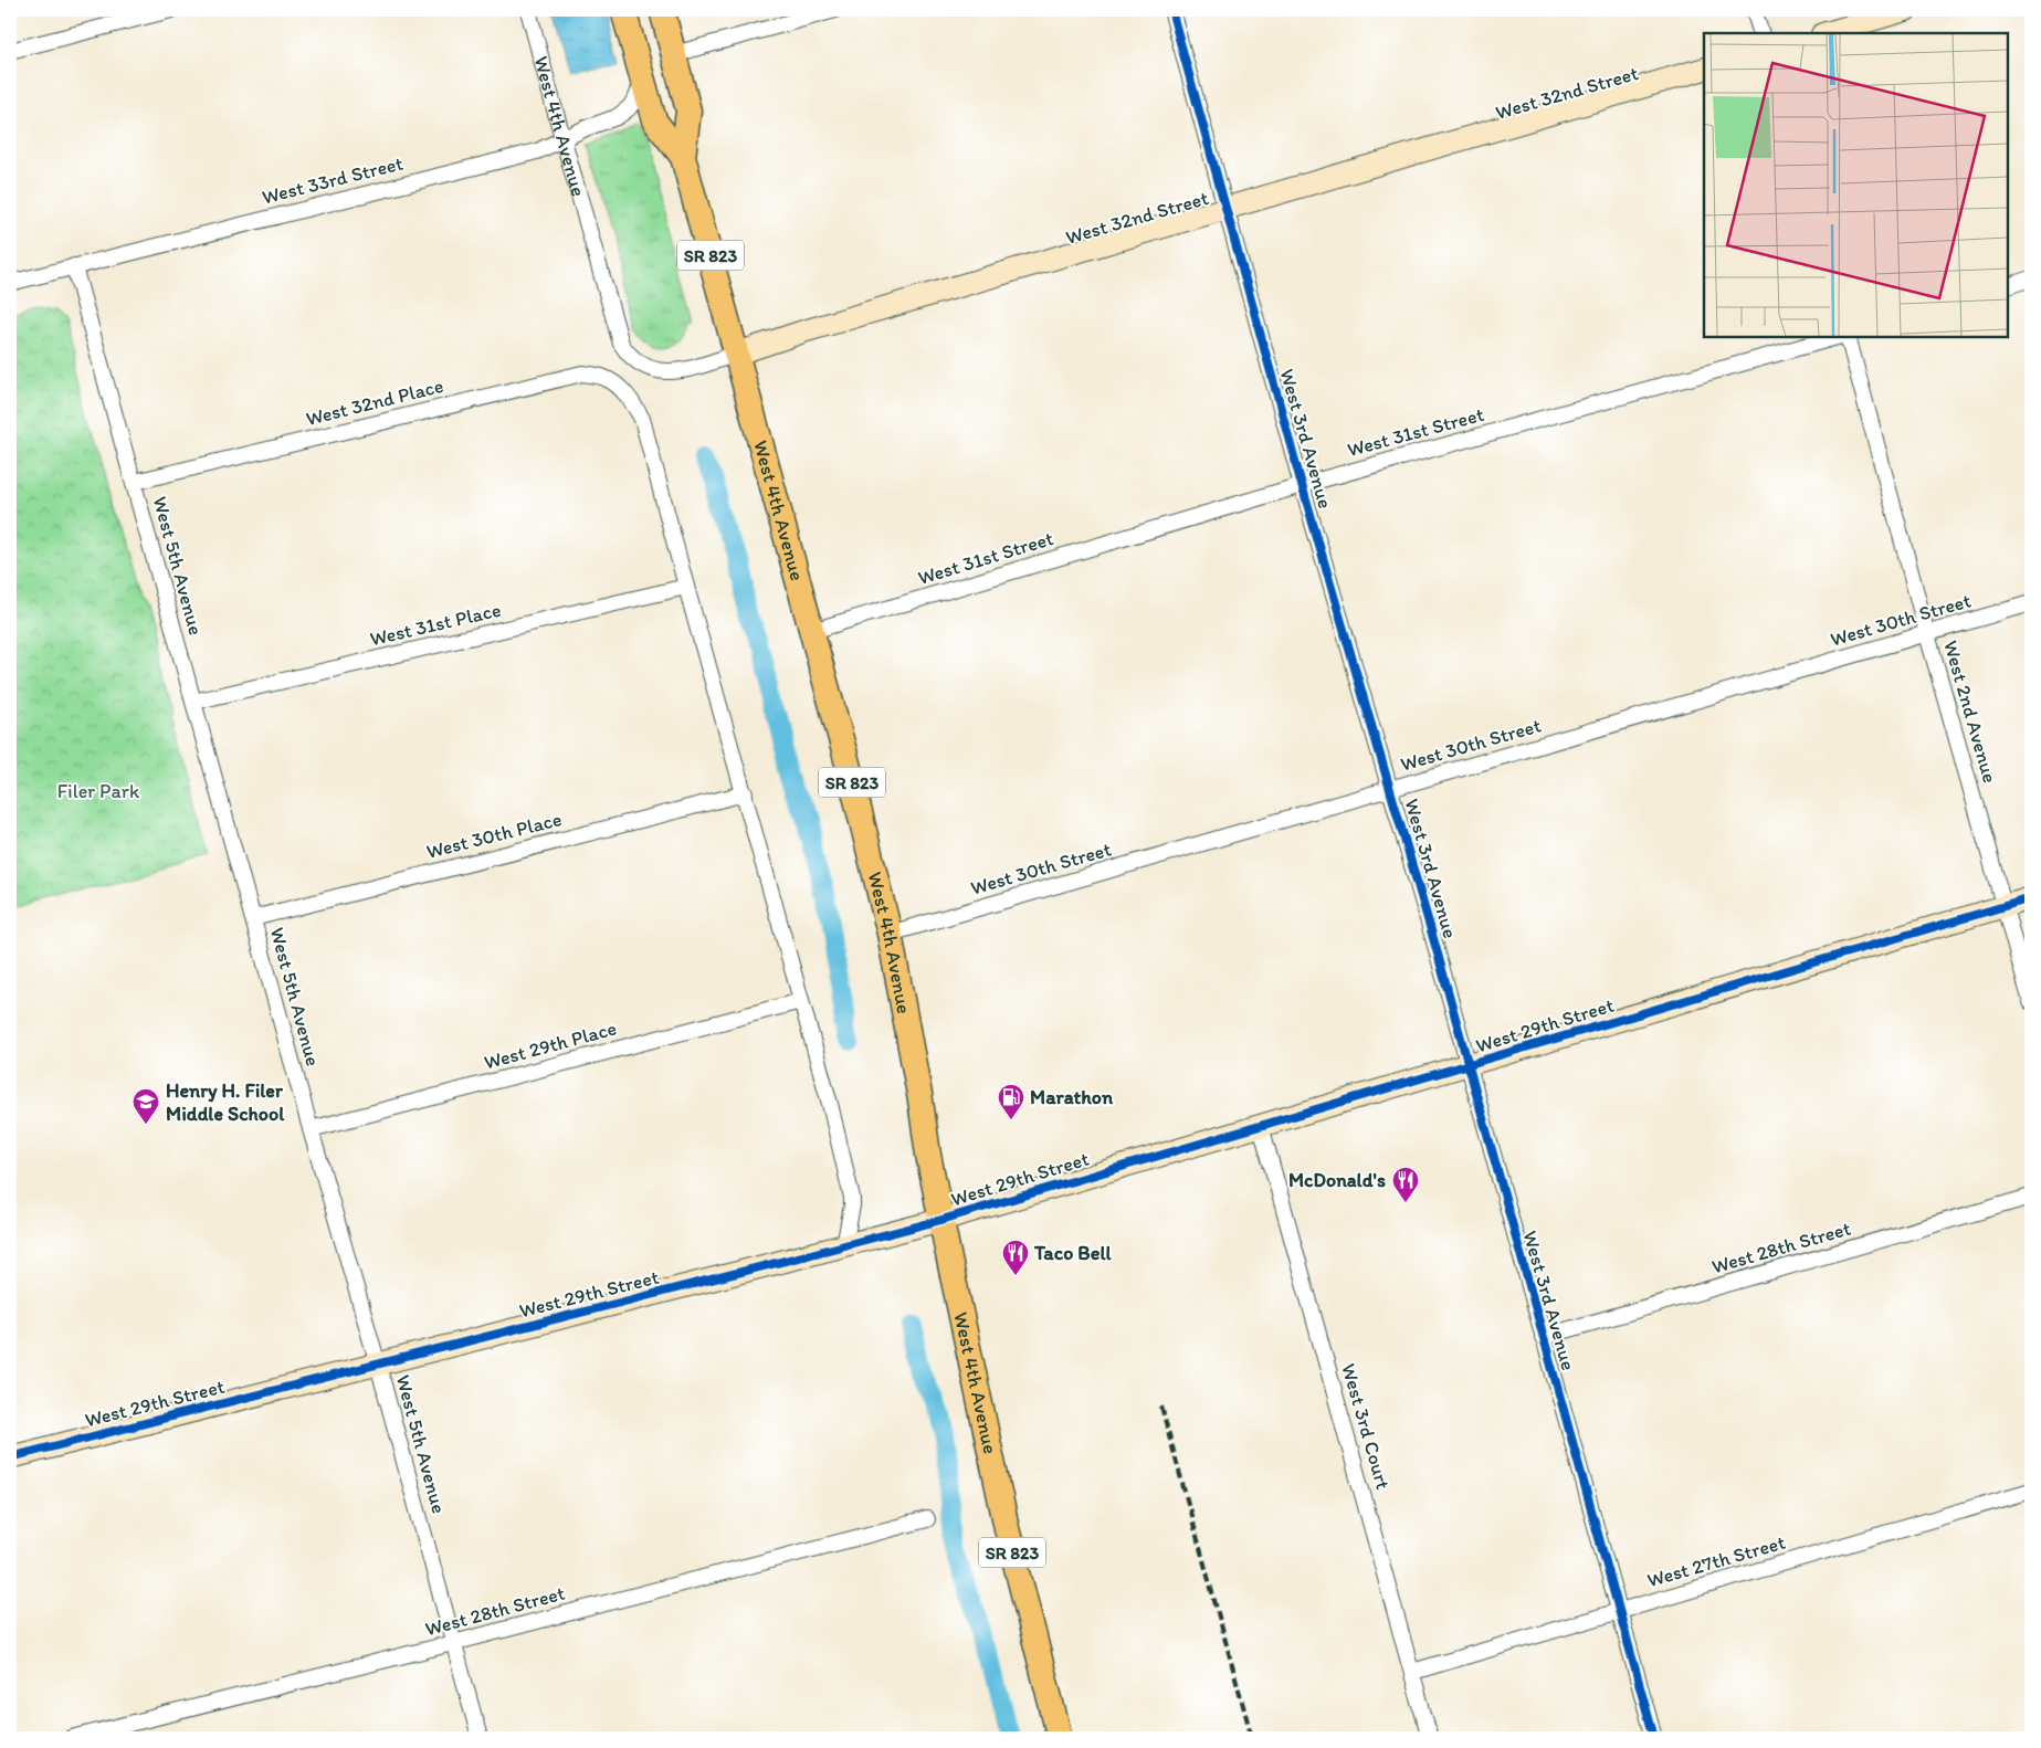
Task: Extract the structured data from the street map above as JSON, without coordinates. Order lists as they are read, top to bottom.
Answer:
{
  "streets": {
    "main road": ["West 4th Avenue", "SR 823"],
    "street": [
      "West 32nd Street",
      "West 33rd Street",
      "West 32nd Place",
      "West 31st Street",
      "West 3rd Avenue",
      "West 5th Avenue",
      "West 30th Street",
      "West 31st Place",
      "West 2nd Avenue",
      "West 30th Place",
      "West 29th Street",
      "West 29th Place",
      "West 28th Street",
      "West 3rd Court",
      "West 27th Street"
    ]
  },
  "crossings": [
    ["West 32nd Street", "West 4th Avenue"],
    ["West 32nd Street", "West 3rd Avenue"],
    ["West 4th Avenue", "West 33rd Street"],
    ["West 4th Avenue", "West 31st Street"],
    ["West 4th Avenue", "West 30th Street"],
    ["West 4th Avenue", "West 29th Street"],
    ["West 33rd Street", "West 5th Avenue"],
    ["West 32nd Place", "West 5th Avenue"],
    ["West 32nd Place", "West 31st Place"],
    ["West 31st Street", "West 3rd Avenue"],
    ["West 3rd Avenue", "West 30th Street"],
    ["West 3rd Avenue", "West 29th Street"],
    ["West 3rd Avenue", "West 28th Street"],
    ["West 3rd Avenue", "West 27th Street"],
    ["West 5th Avenue", "West 31st Place"],
    ["West 5th Avenue", "West 30th Place"],
    ["West 5th Avenue", "West 29th Street"],
    ["West 5th Avenue", "West 29th Place"],
    ["West 5th Avenue", "West 28th Street"],
    ["West 30th Street", "West 2nd Avenue"],
    ["West 2nd Avenue", "West 29th Street"],
    ["West 29th Street", "West 3rd Court"],
    ["West 3rd Court", "West 27th Street"]
  ],
  "parks": ["Filer Park"],
  "places": {
    "fuel station": ["Marathon"],
    "school or university": ["Henry H. Filer Middle School"],
    "restaurant": ["McDonald's", "Taco Bell"]
  }
}
